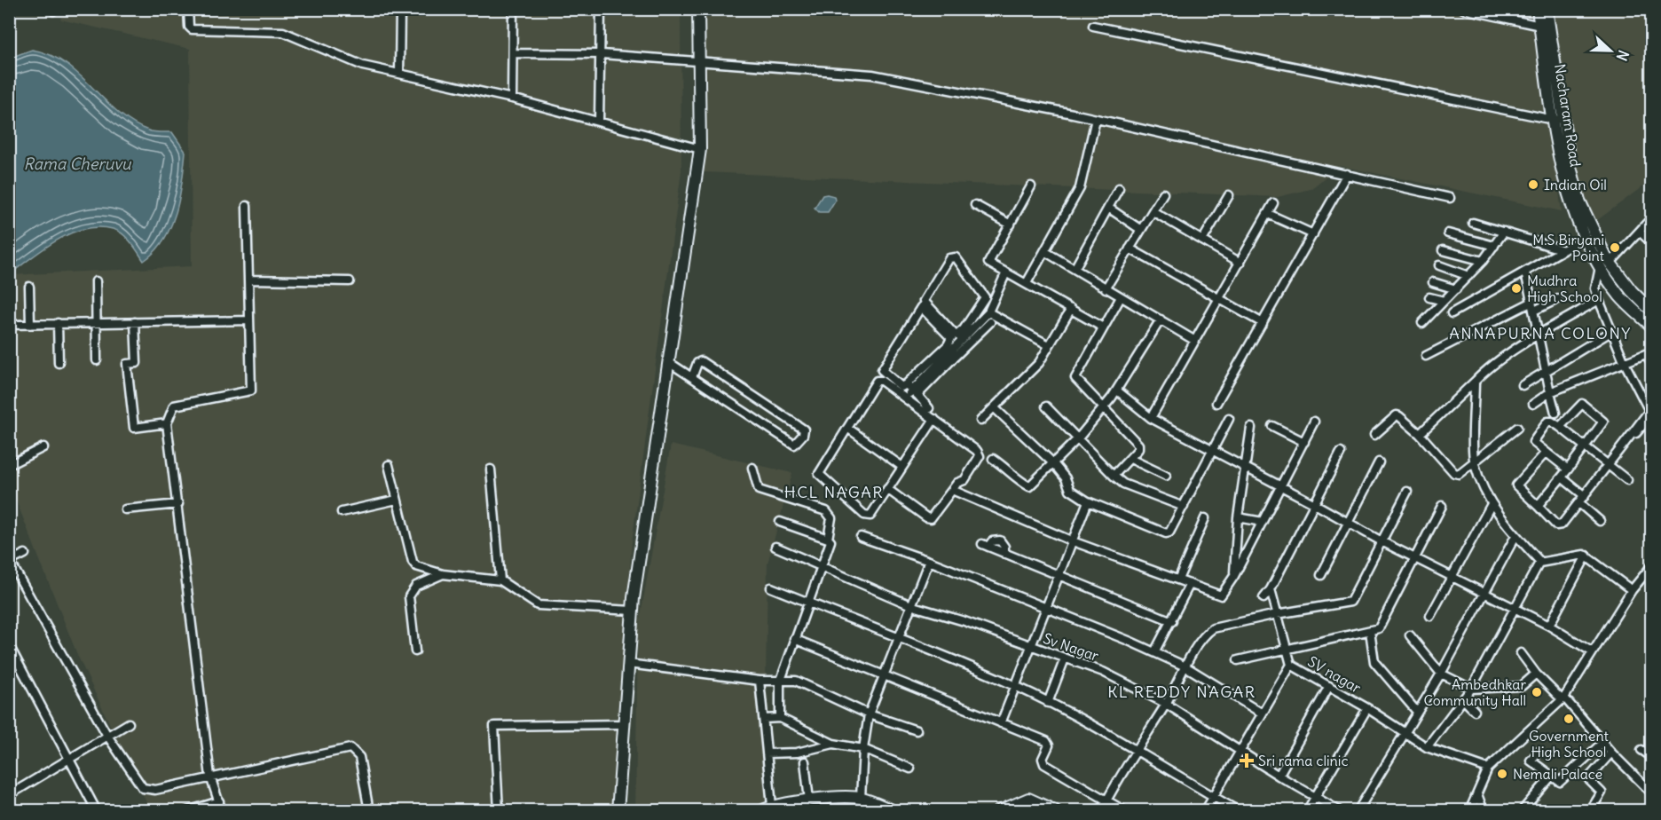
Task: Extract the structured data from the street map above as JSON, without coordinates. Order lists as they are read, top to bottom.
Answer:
{
  "streets": {
    "street": ["Nacharam Road", "Sv Nagar", "SV nagar"]
  },
  "crossings": [
    ["Sv Nagar", "SV nagar"]
  ],
  "districts": ["ANNAPURNA COLONY", "HCL NAGAR", "KL REDDY NAGAR"],
  "water": ["Rama Cheruvu"],
  "places": {
    "other": [
      "Indian Oil",
      "M.S Biryani Point",
      "Mudhra High School",
      "Ambedhkar Community Hall",
      "Government High School",
      "Nemali Palace"
    ],
    "health": ["Sri rama clinic"]
  },
  "north": "right"
}
